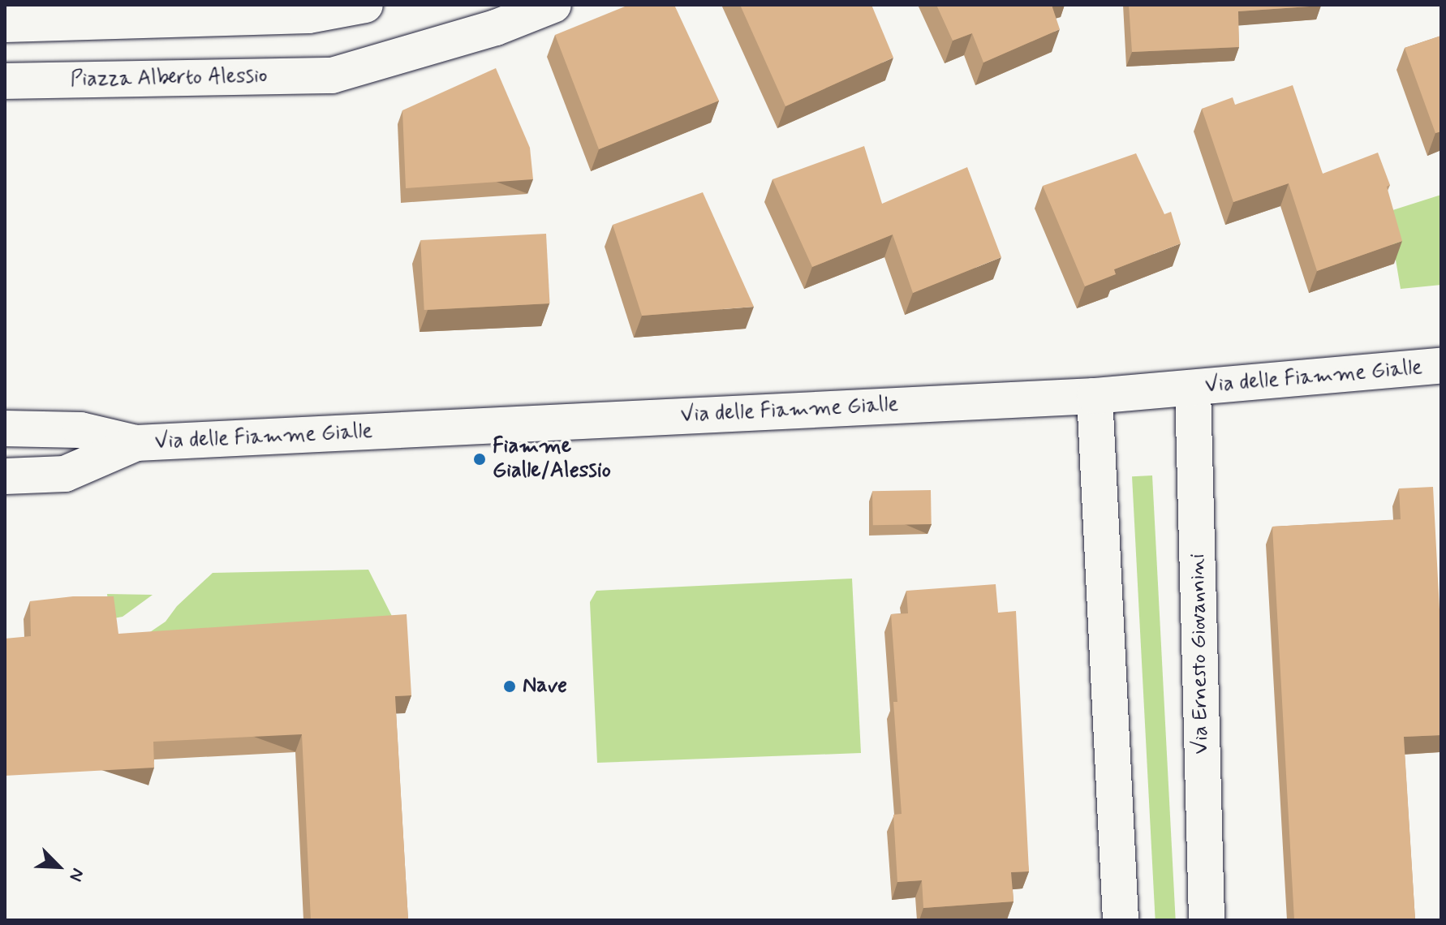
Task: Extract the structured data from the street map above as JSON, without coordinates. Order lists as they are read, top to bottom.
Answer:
{
  "streets": {
    "street": ["Piazza Alberto Alessio", "Via delle Fiamme Gialle", "Via Ernesto Giovannini"]
  },
  "crossings": [
    ["Via delle Fiamme Gialle", "Via Ernesto Giovannini"]
  ],
  "places": ["Fiamme Gialle/Alessio", "Nave"],
  "north": "bottom right"
}
